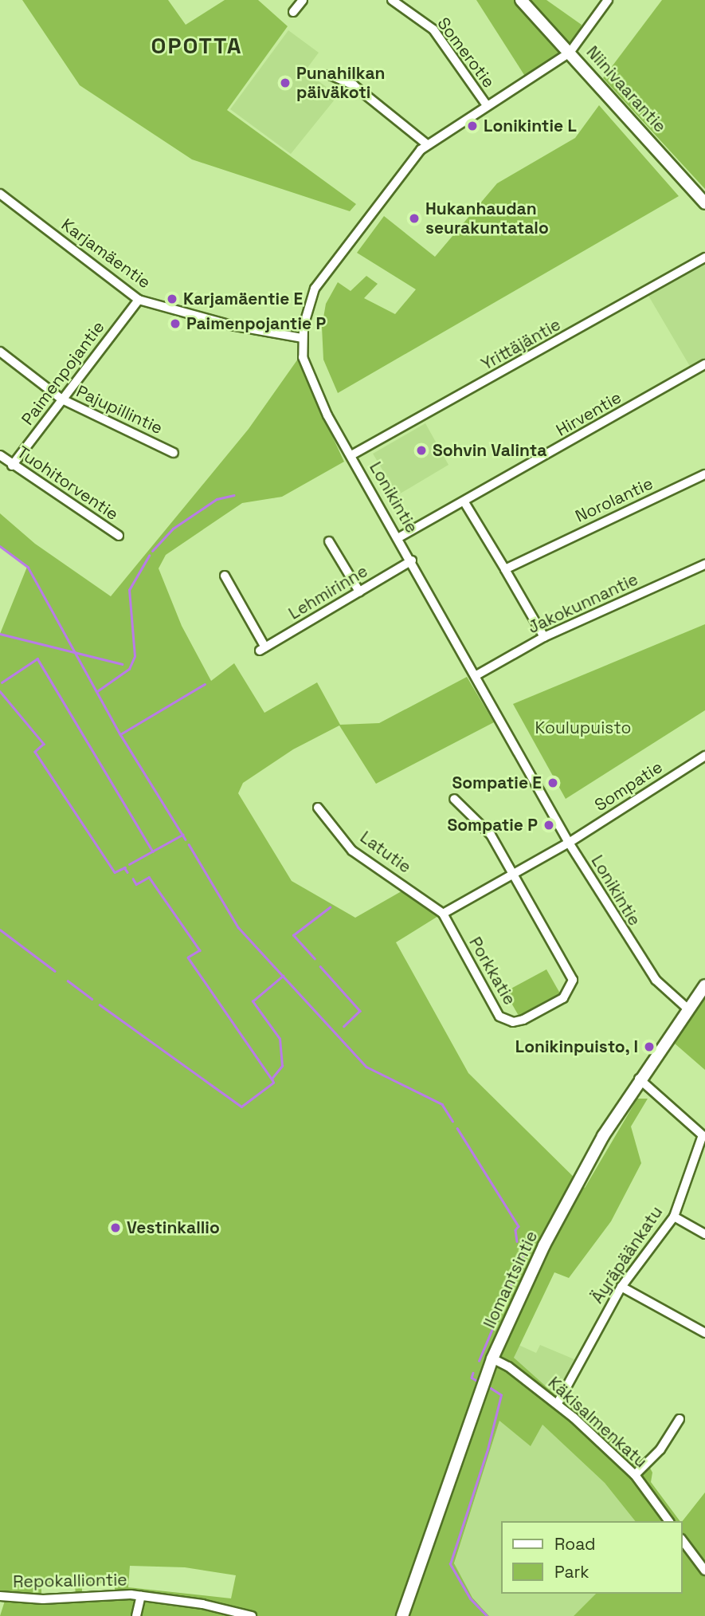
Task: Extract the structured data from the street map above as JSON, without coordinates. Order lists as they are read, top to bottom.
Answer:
{
  "streets": {
    "main road": ["Niinivaarantie", "Ilomantsintie"],
    "street": [
      "Somerotie",
      "Karjamäentie",
      "Yrittäjäntie",
      "Paimenpojantie",
      "Pajupillintie",
      "Hirventie",
      "Tuohitorventie",
      "Lonikintie",
      "Norolantie",
      "Lehmirinne",
      "Jakokunnantie",
      "Sompatie",
      "Latutie",
      "Porkkatie",
      "Äyräpäänkatu",
      "Käkisalmenkatu",
      "Repokalliontie"
    ]
  },
  "crossings": [
    ["Somerotie", "Lonikintie"],
    ["Niinivaarantie", "Lonikintie"],
    ["Karjamäentie", "Paimenpojantie"],
    ["Karjamäentie", "Lonikintie"],
    ["Yrittäjäntie", "Lonikintie"],
    ["Paimenpojantie", "Pajupillintie"],
    ["Paimenpojantie", "Tuohitorventie"],
    ["Hirventie", "Lonikintie"],
    ["Lonikintie", "Lehmirinne"],
    ["Lonikintie", "Jakokunnantie"],
    ["Lonikintie", "Sompatie"],
    ["Lonikintie", "Ilomantsintie"],
    ["Latutie", "Porkkatie"],
    ["Äyräpäänkatu", "Ilomantsintie"],
    ["Äyräpäänkatu", "Käkisalmenkatu"],
    ["Ilomantsintie", "Käkisalmenkatu"]
  ],
  "districts": ["OPOTTA"],
  "parks": ["Koulupuisto"],
  "places": [
    "Punahilkan päiväkoti",
    "Lonikintie L",
    "Hukanhaudan seurakuntatalo",
    "Karjamäentie E",
    "Paimenpojantie P",
    "Sohvin Valinta",
    "Sompatie E",
    "Sompatie P",
    "Lonikinpuisto, I",
    "Vestinkallio"
  ],
  "legend": ["Road", "Park"]
}
